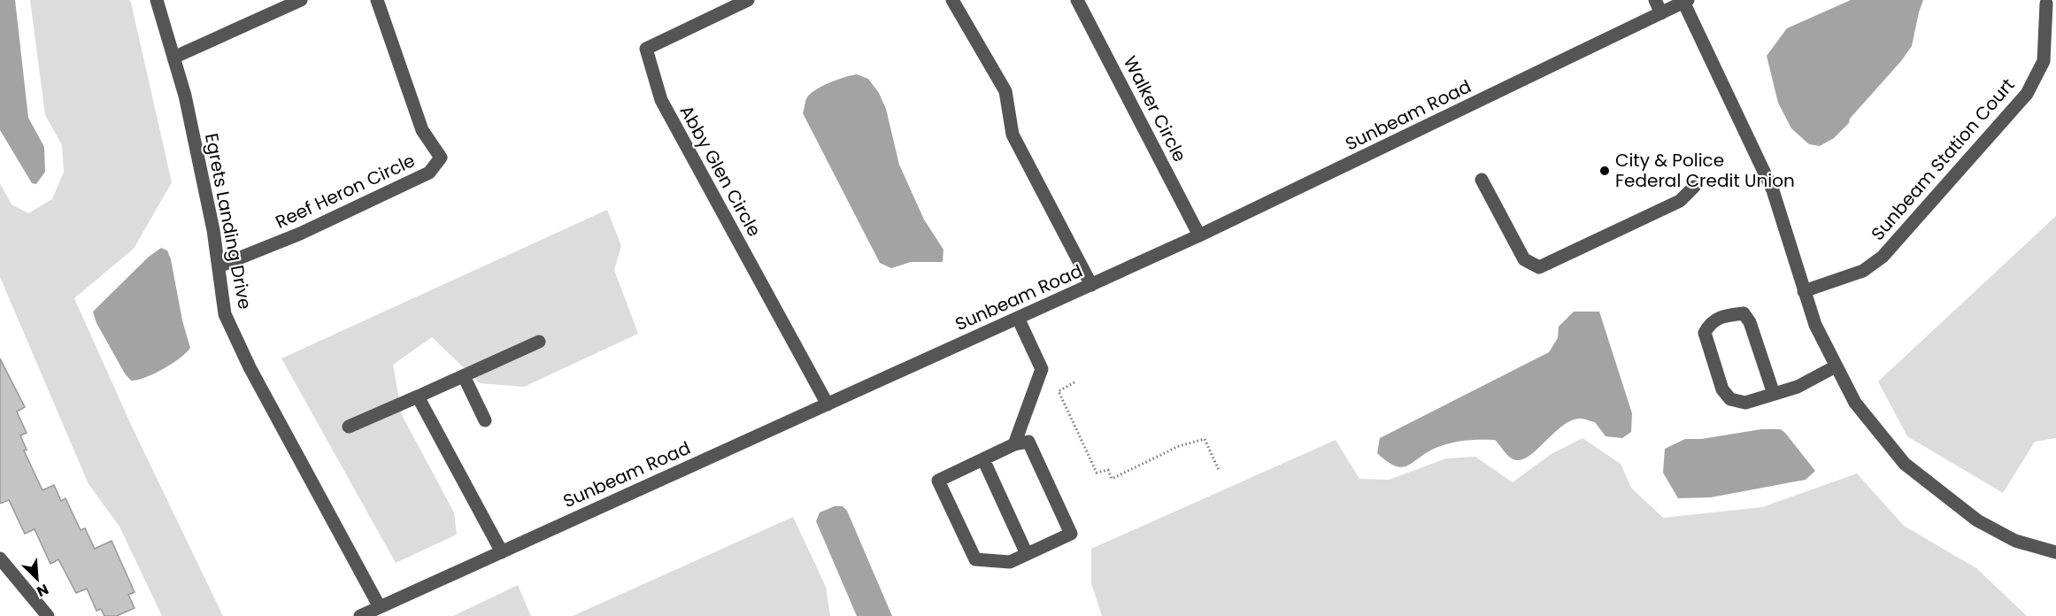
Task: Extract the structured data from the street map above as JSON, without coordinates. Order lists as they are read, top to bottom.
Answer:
{
  "streets": {
    "street": [
      "Walker Circle",
      "Sunbeam Road",
      "Sunbeam Station Court",
      "Abby Glen Circle",
      "Reef Heron Circle",
      "Egrets Landing Drive"
    ]
  },
  "crossings": [
    ["Walker Circle", "Sunbeam Road"],
    ["Sunbeam Road", "Abby Glen Circle"],
    ["Sunbeam Road", "Egrets Landing Drive"],
    ["Reef Heron Circle", "Egrets Landing Drive"]
  ],
  "places": ["City & Police Federal Credit Union"],
  "north": "bottom right"
}
